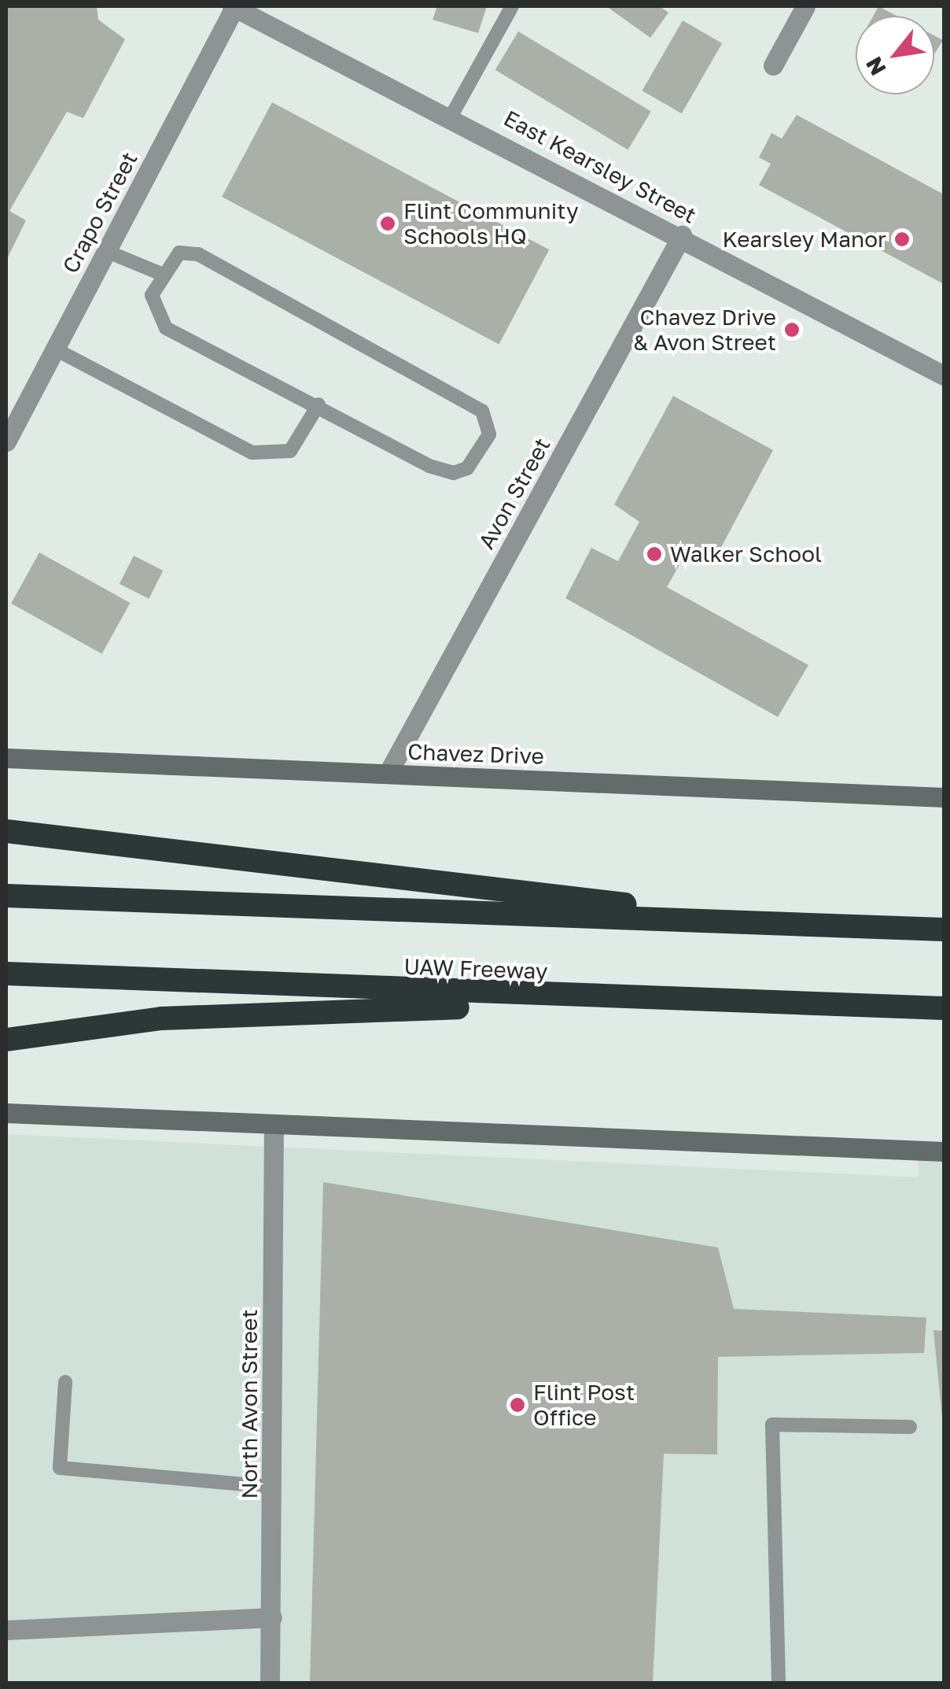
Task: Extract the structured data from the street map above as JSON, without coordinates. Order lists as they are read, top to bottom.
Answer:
{
  "streets": {
    "highway": ["UAW Freeway"],
    "main road": ["Chavez Drive"],
    "street": [
      "East Kearsley Street",
      "Crapo Street",
      "Avon Street",
      "North Avon Street"
    ]
  },
  "crossings": [
    ["East Kearsley Street", "Crapo Street"],
    ["East Kearsley Street", "Avon Street"],
    ["Avon Street", "Chavez Drive"]
  ],
  "places": [
    "Flint Community Schools HQ",
    "Kearsley Manor",
    "Chavez Drive & Avon Street",
    "Walker School",
    "Flint Post Office"
  ],
  "north": "bottom left"
}
